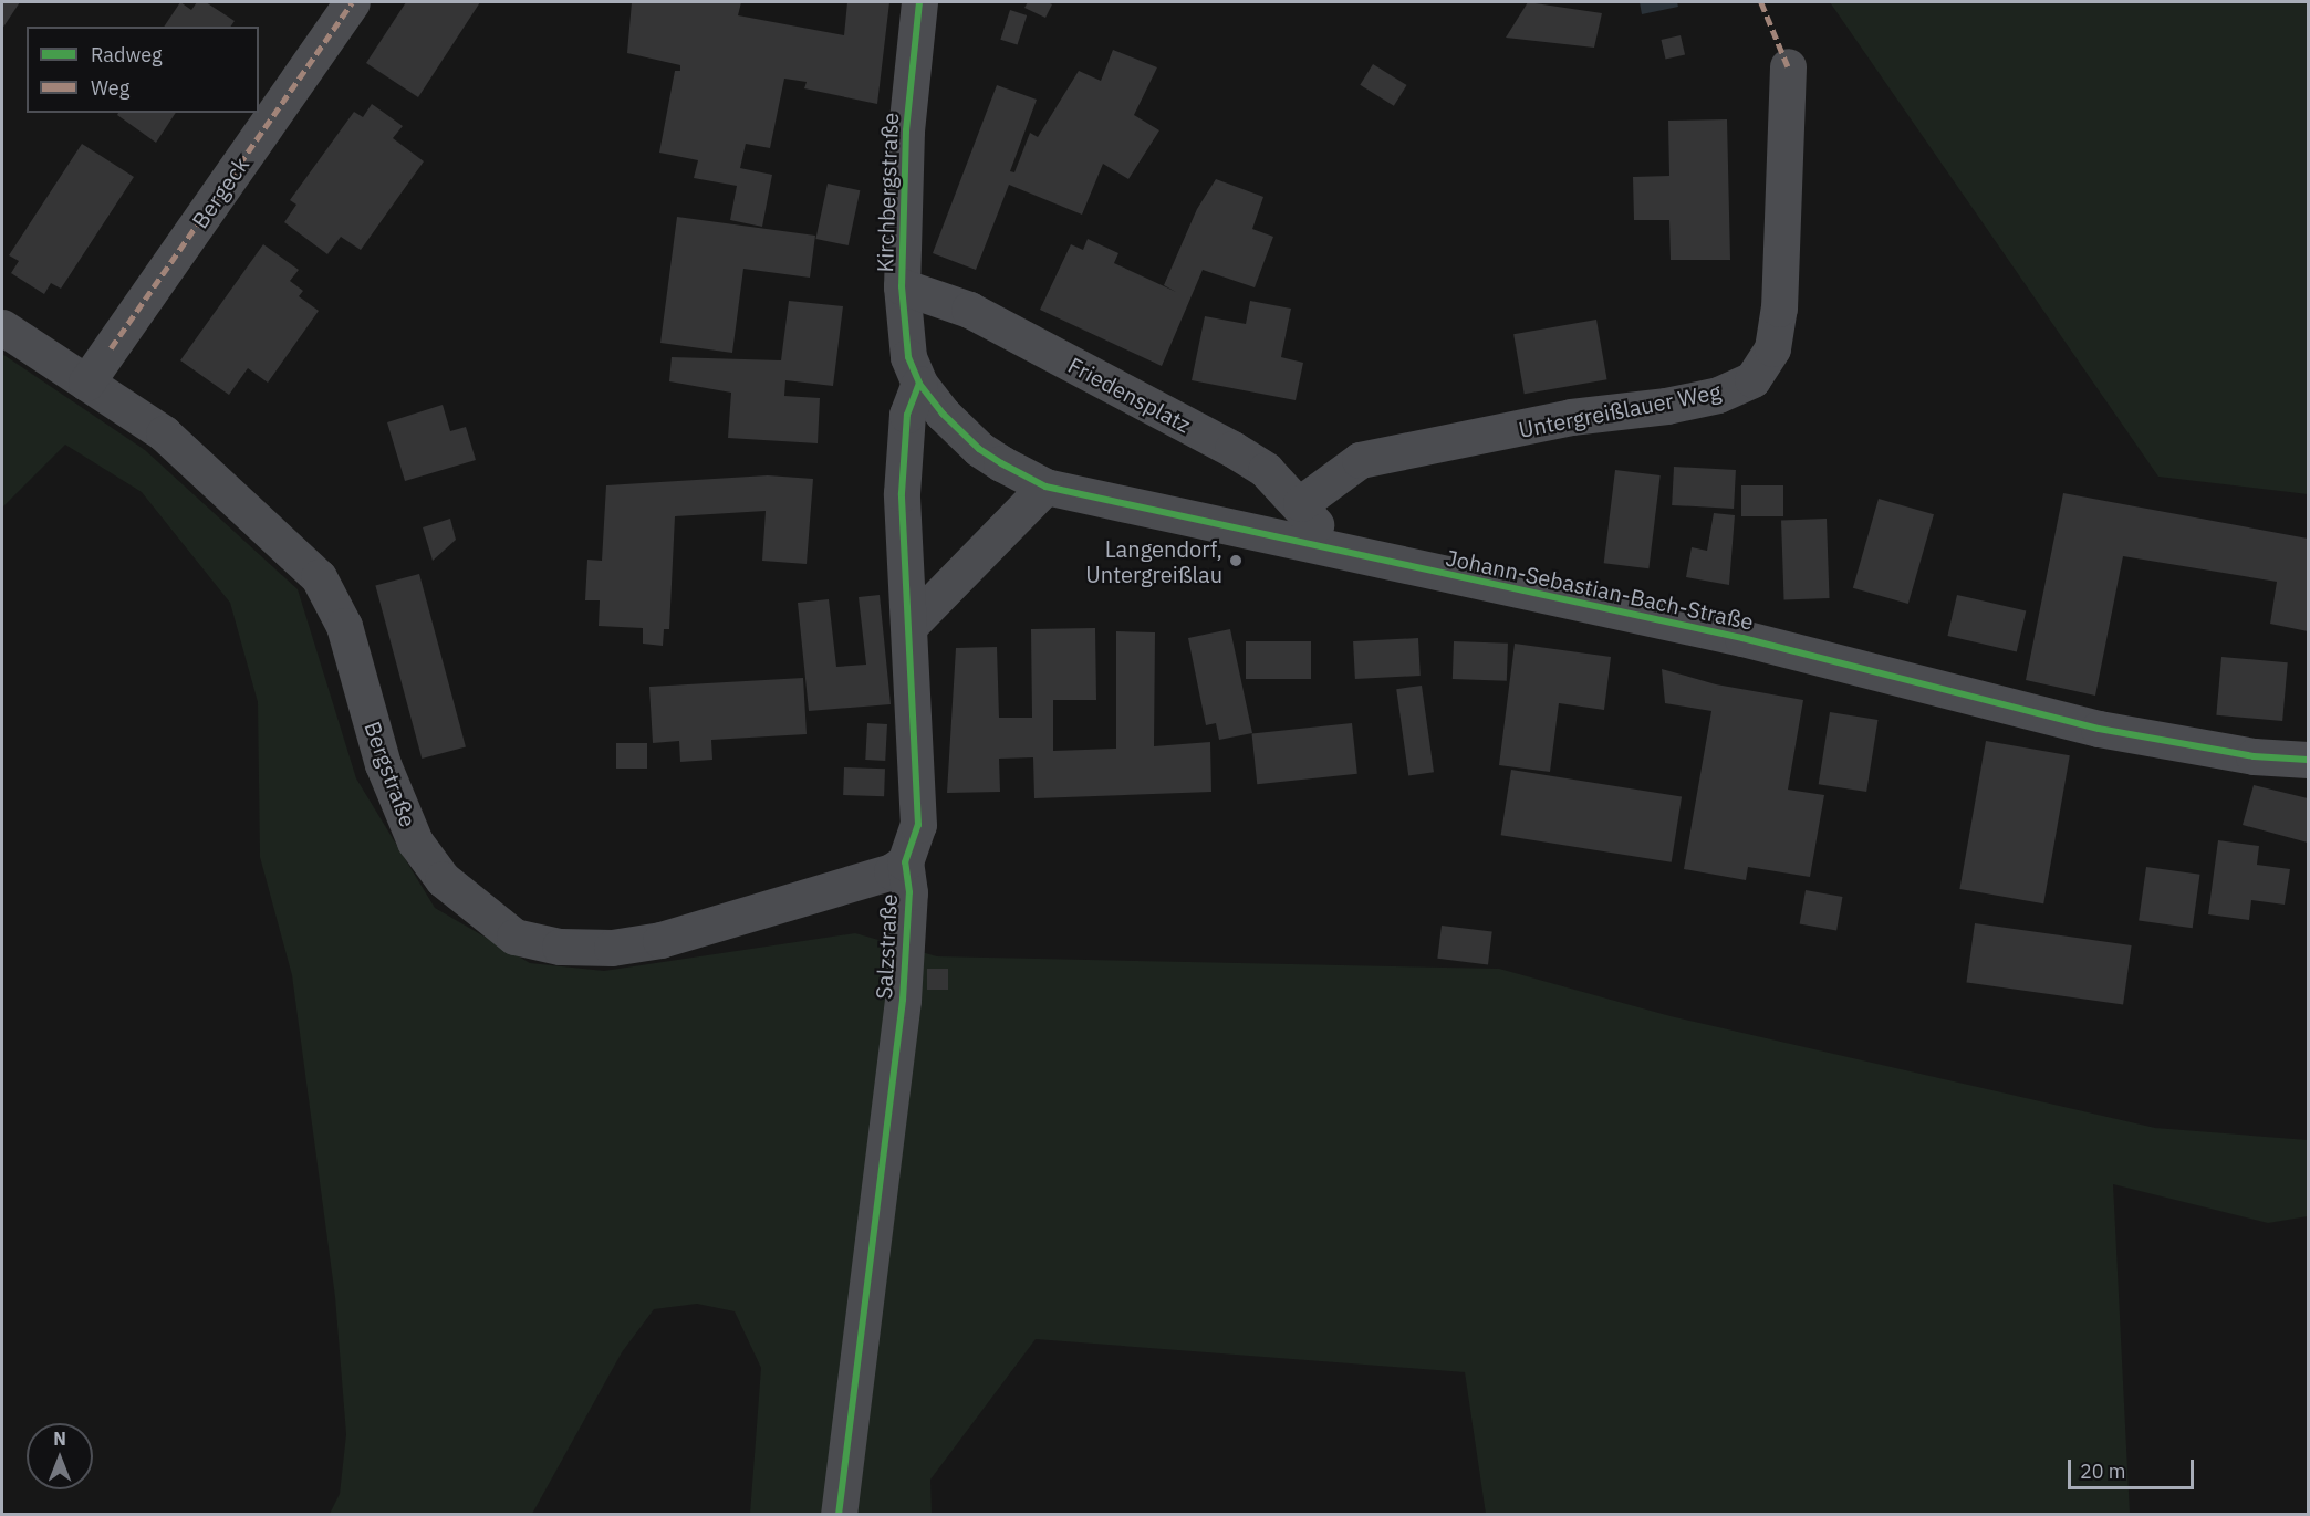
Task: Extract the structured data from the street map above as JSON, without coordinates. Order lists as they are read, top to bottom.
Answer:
{
  "streets": {
    "street": [
      "Bergeck",
      "Kirchbergstraße",
      "Friedensplatz",
      "Untergreißlauer Weg",
      "Johann-Sebastian-Bach-Straße",
      "Bergstraße",
      "Salzstraße"
    ]
  },
  "crossings": [
    ["Bergeck", "Bergstraße"],
    ["Kirchbergstraße", "Friedensplatz"],
    ["Kirchbergstraße", "Johann-Sebastian-Bach-Straße"],
    ["Kirchbergstraße", "Salzstraße"],
    ["Friedensplatz", "Untergreißlauer Weg"],
    ["Friedensplatz", "Johann-Sebastian-Bach-Straße"],
    ["Johann-Sebastian-Bach-Straße", "Salzstraße"],
    ["Bergstraße", "Salzstraße"]
  ],
  "places": ["Langendorf, Untergreißlau"],
  "legend": ["Radweg", "Weg"],
  "scale_bar": "20 m",
  "north": "top"
}
